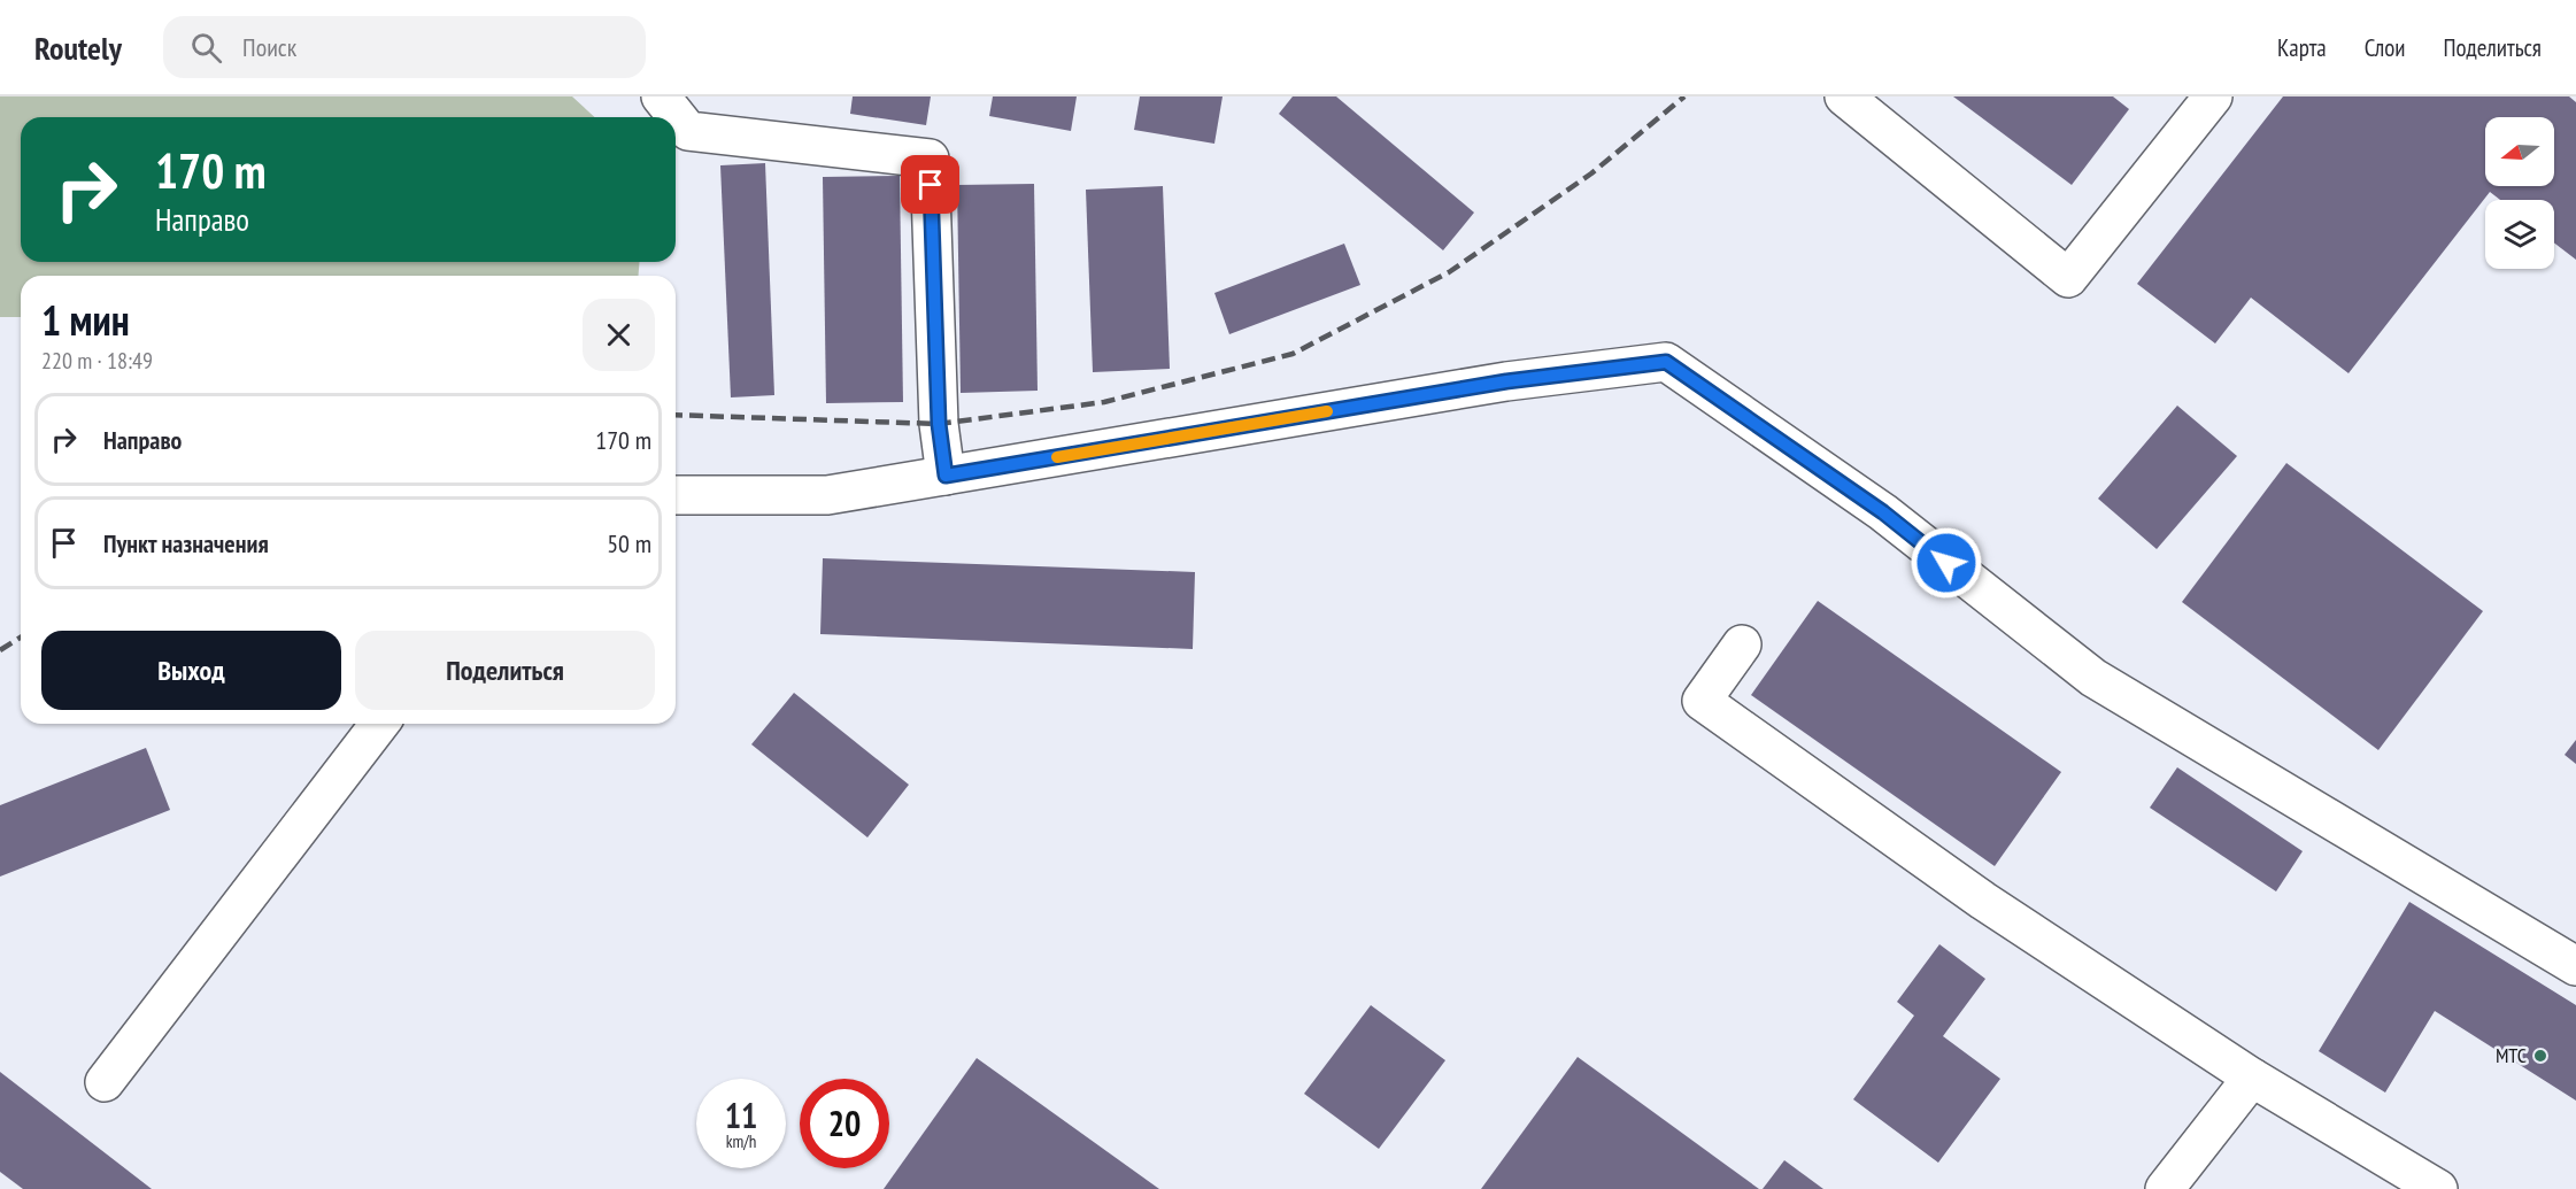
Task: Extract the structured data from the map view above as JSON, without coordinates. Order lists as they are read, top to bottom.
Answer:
{
  "places": ["МТС"],
  "north": "left",
  "page": {
    "header": "Routely",
    "search": "Поиск",
    "nav": ["Карта", "Слои", "Поделиться"],
    "turn": ["170 m", "Направо"],
    "heading": ["1 мин", "220 m · 18:49"],
    "list": [
      {
        "name": "Направо",
        "value": "170 m"
      },
      {
        "name": "Пункт назначения",
        "value": "50 m"
      }
    ],
    "buttons": ["Выход", "Поделиться"],
    "speed": "11 km/h",
    "limit": "20"
  }
}
